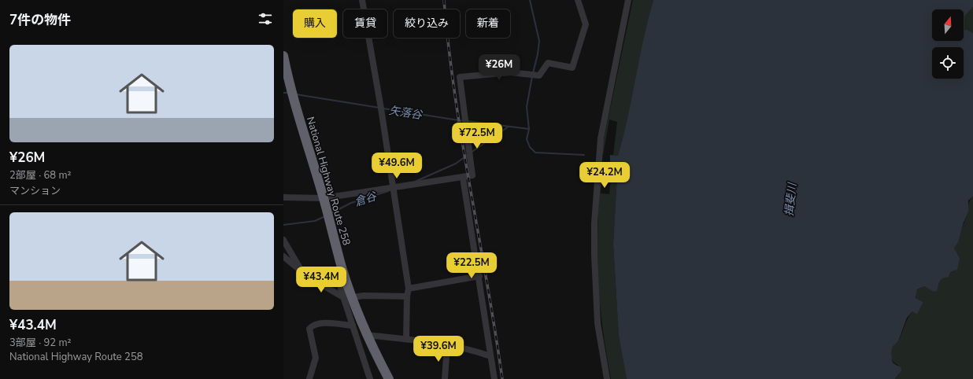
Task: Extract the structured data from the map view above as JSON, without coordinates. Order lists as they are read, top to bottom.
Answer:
{
  "streets": {
    "highway": ["National Highway Route 258"]
  },
  "water": ["矢落谷", "倉谷", "揖斐川"],
  "north": "top",
  "page": {
    "heading": "7件の物件",
    "chip": [
      "購入",
      "賃貸",
      "絞り込み",
      "新着"
    ],
    "list": [
      {
        "name": "¥26M",
        "note": "2部屋 · 68 m² · マンション"
      },
      {
        "name": "¥43.4M",
        "note": "3部屋 · 92 m² · National Highway Route 258"
      }
    ],
    "price": [
      "¥26M",
      "¥72.5M",
      "¥49.6M",
      "¥24.2M",
      "¥22.5M",
      "¥43.4M",
      "¥39.6M"
    ]
  }
}
